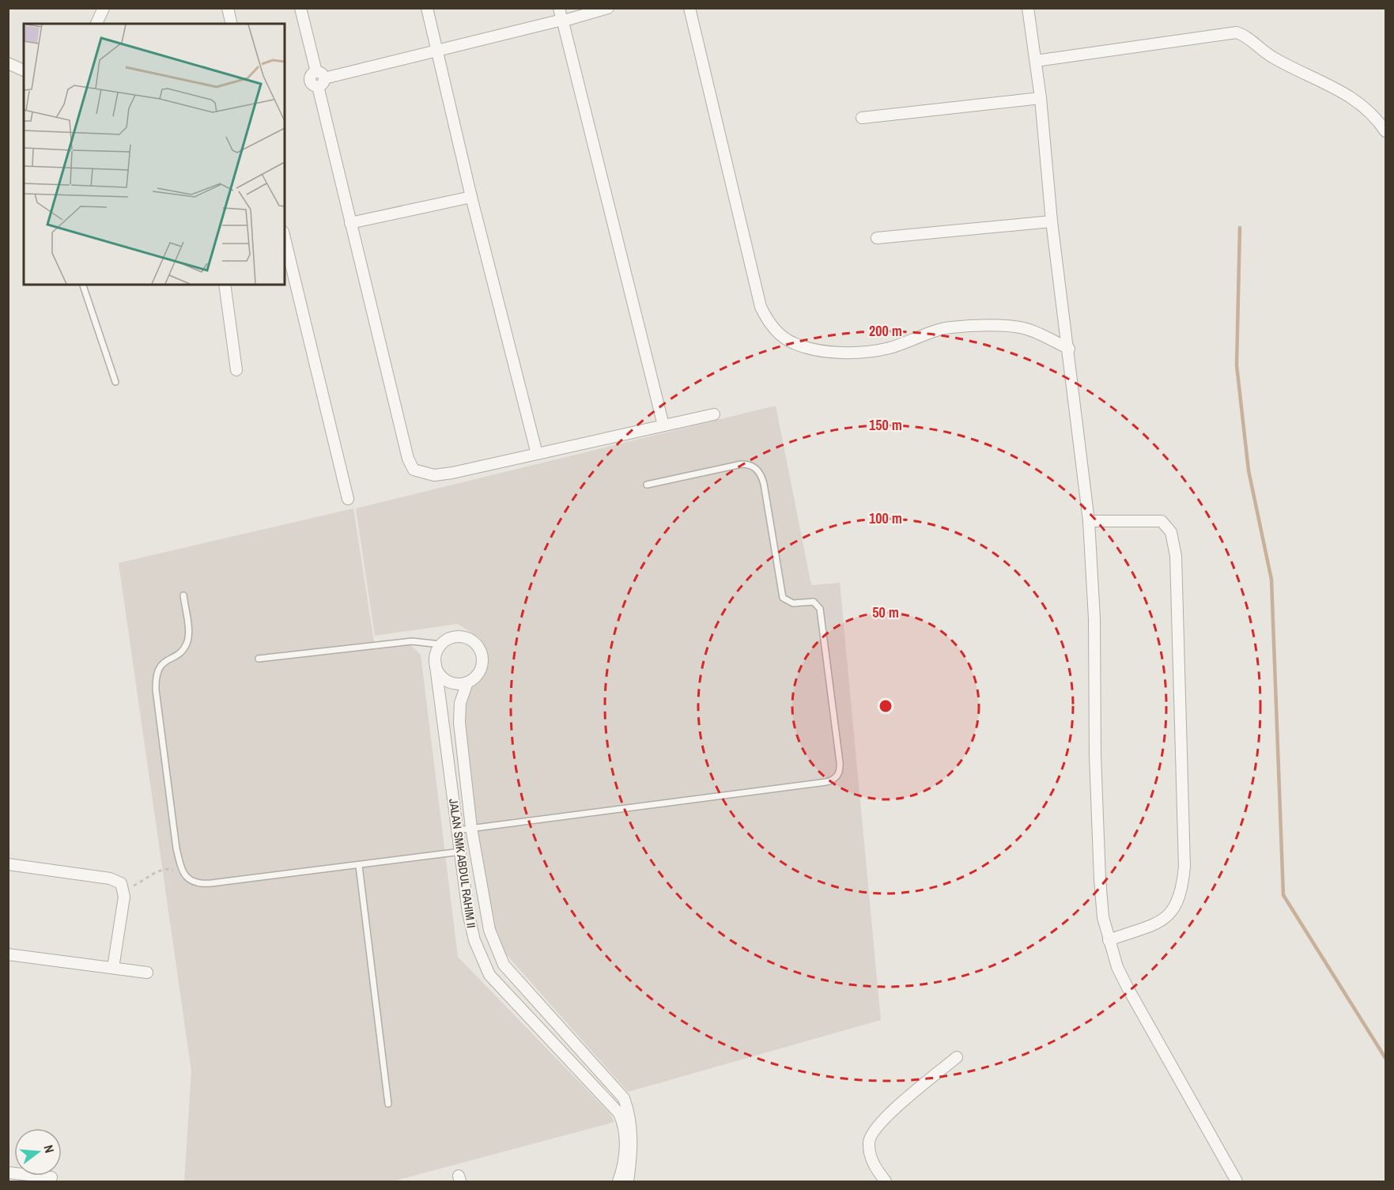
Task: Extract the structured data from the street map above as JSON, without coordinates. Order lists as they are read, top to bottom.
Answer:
{
  "streets": {
    "street": ["JALAN SMK ABDUL RAHIM II"]
  },
  "north": "right",
  "rings": [
    "200 m",
    "150 m",
    "100 m",
    "50 m"
  ]
}
